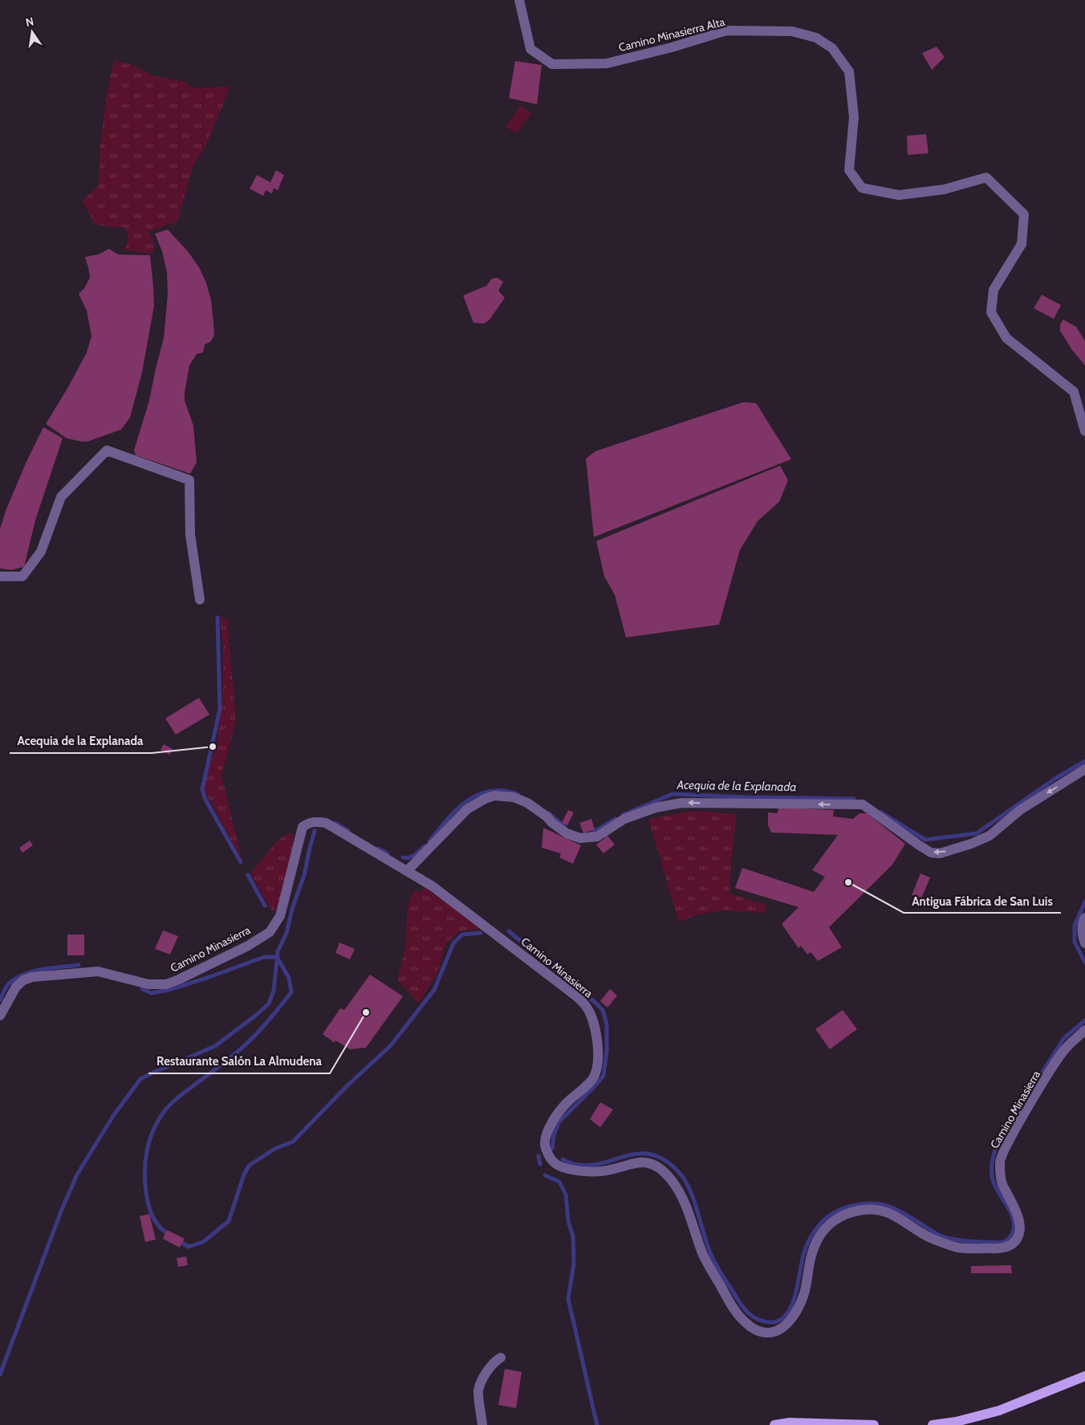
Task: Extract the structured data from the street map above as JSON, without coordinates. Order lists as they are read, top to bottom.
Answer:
{
  "streets": {
    "street": ["Camino Minasierra Alta", "Camino Minasierra"]
  },
  "water": ["Acequia de la Explanada"],
  "places": ["Acequia de la Explanada", "Antigua Fábrica de San Luis", "Restaurante Salón La Almudena"],
  "north": "top"
}
